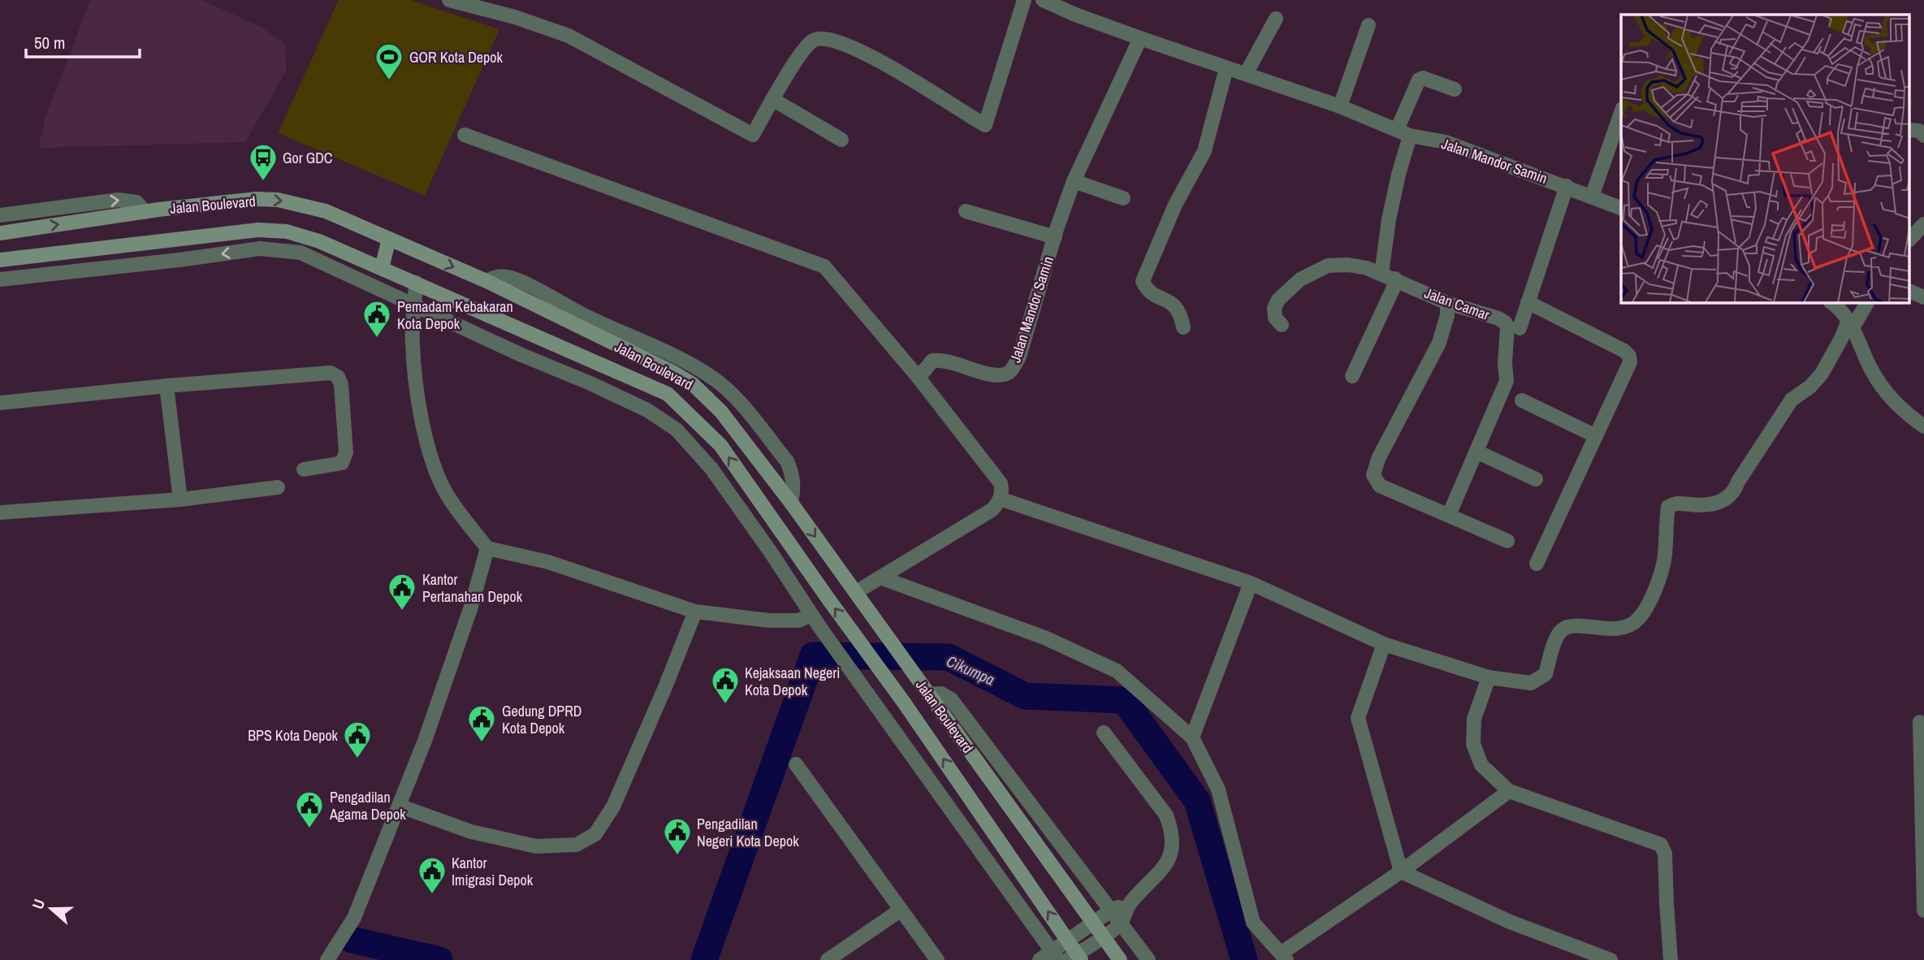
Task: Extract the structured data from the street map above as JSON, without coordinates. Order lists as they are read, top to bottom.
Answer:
{
  "streets": {
    "main road": ["Jalan Boulevard"],
    "street": ["Jalan Mandor Samin", "Jalan Camar"]
  },
  "water": ["Cikumpa"],
  "places": {
    "sports": ["GOR Kota Depok"],
    "bus stop": ["Gor GDC"],
    "public building": [
      "Pemadam Kebakaran Kota Depok",
      "Kantor Pertanahan Depok",
      "Kejaksaan Negeri Kota Depok",
      "Gedung DPRD Kota Depok",
      "BPS Kota Depok",
      "Pengadilan Agama Depok",
      "Pengadilan Negeri Kota Depok",
      "Kantor Imigrasi Depok"
    ]
  },
  "scale_bar": "50 m",
  "north": "left"
}
